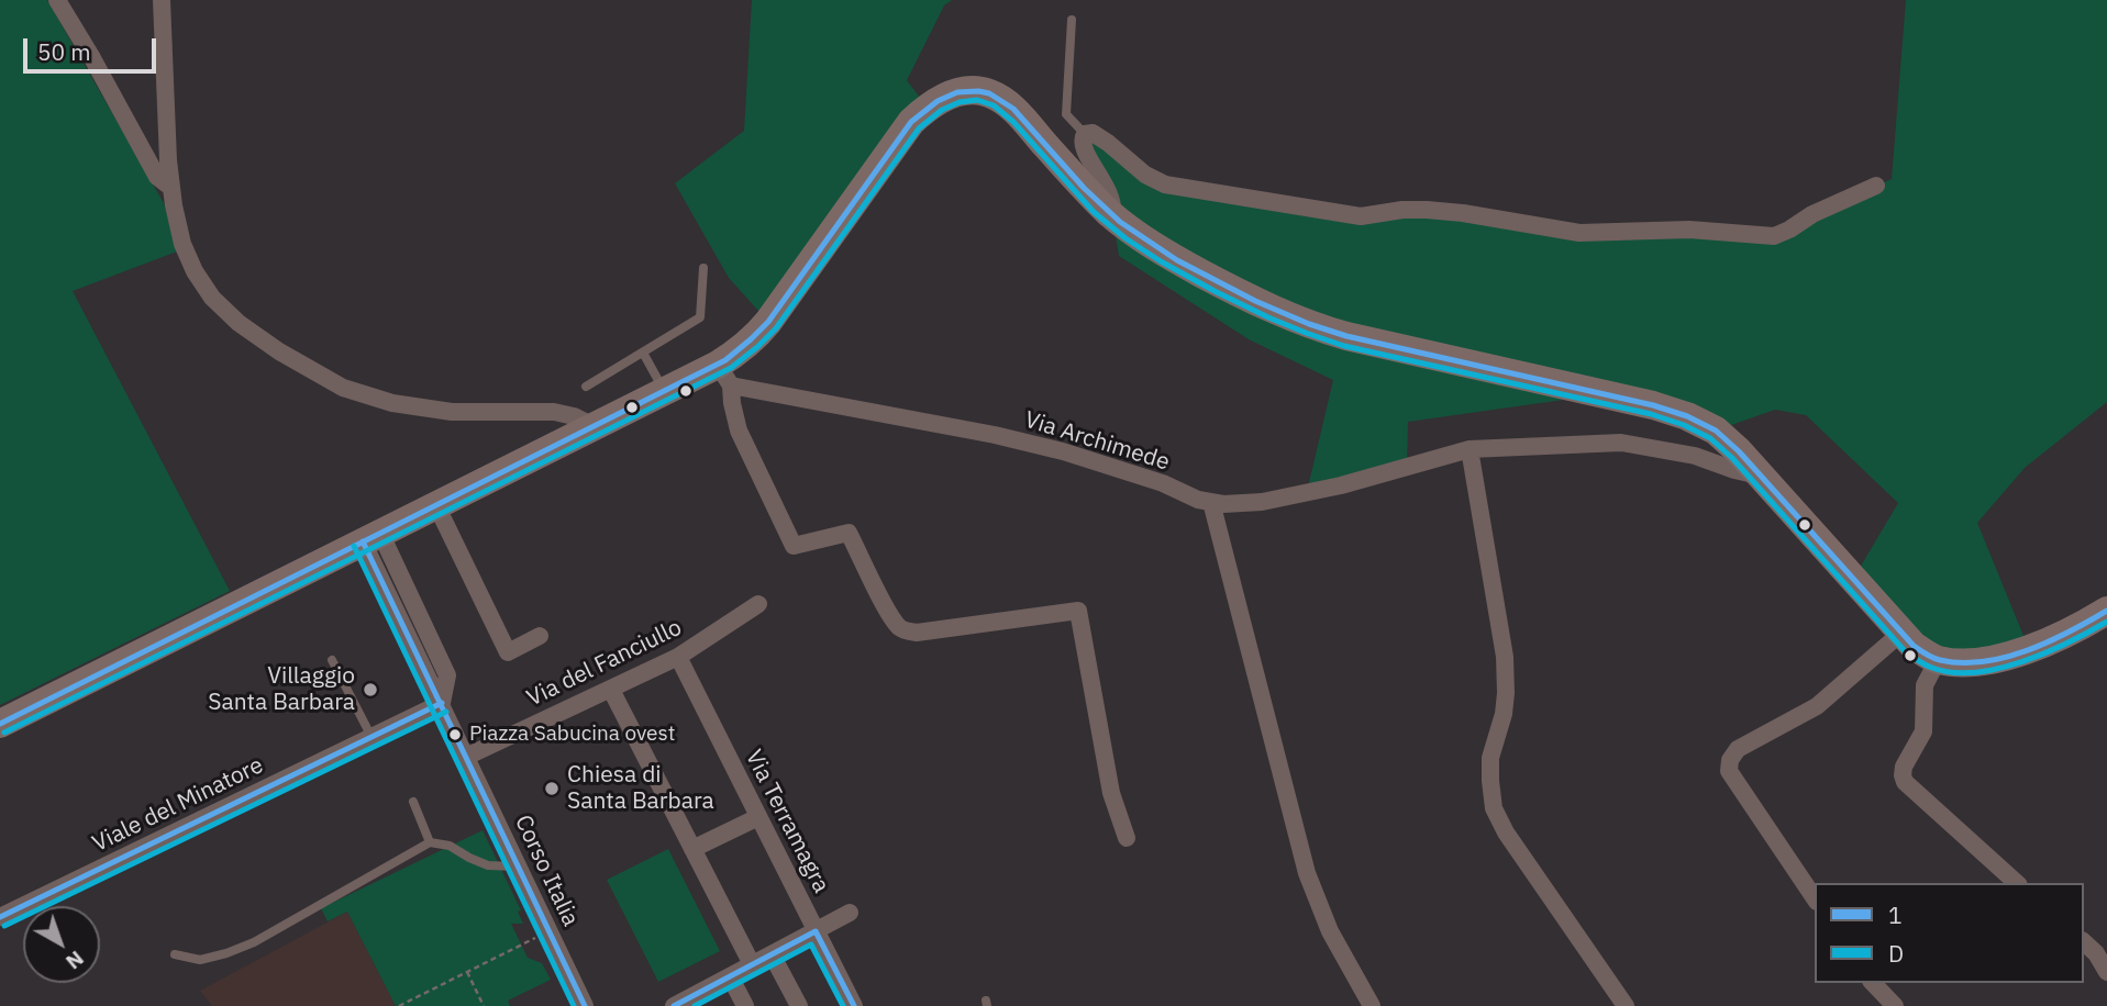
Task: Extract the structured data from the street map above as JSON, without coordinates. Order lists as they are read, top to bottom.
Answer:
{
  "streets": {
    "street": [
      "Via Archimede",
      "Via del Fanciullo",
      "Viale del Minatore",
      "Via Terramagra",
      "Corso Italia"
    ]
  },
  "crossings": [
    ["Via del Fanciullo", "Via Terramagra"],
    ["Via del Fanciullo", "Corso Italia"],
    ["Viale del Minatore", "Corso Italia"]
  ],
  "places": ["Villaggio Santa Barbara", "Piazza Sabucina ovest", "Chiesa di Santa Barbara"],
  "lines": ["transit line 1", "transit line D"],
  "legend": ["1", "D"],
  "scale_bar": "50 m",
  "north": "bottom right"
}
